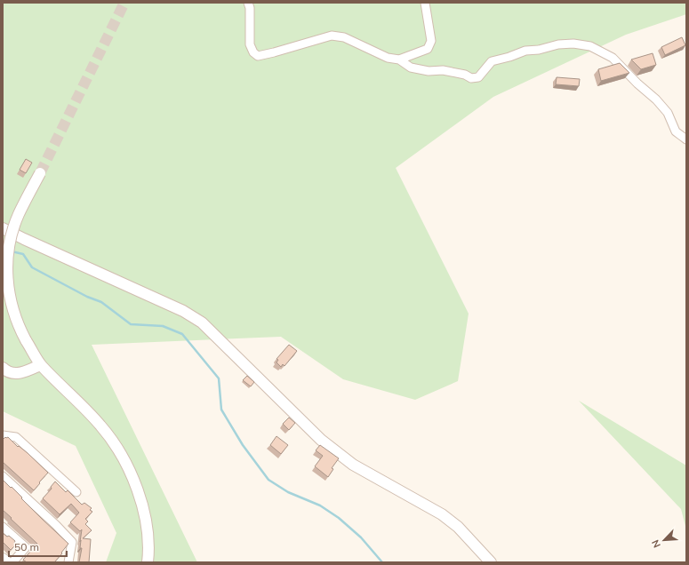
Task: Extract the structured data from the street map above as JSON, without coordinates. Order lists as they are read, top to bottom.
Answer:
{
  "scale_bar": "50 m",
  "north": "bottom left"
}
